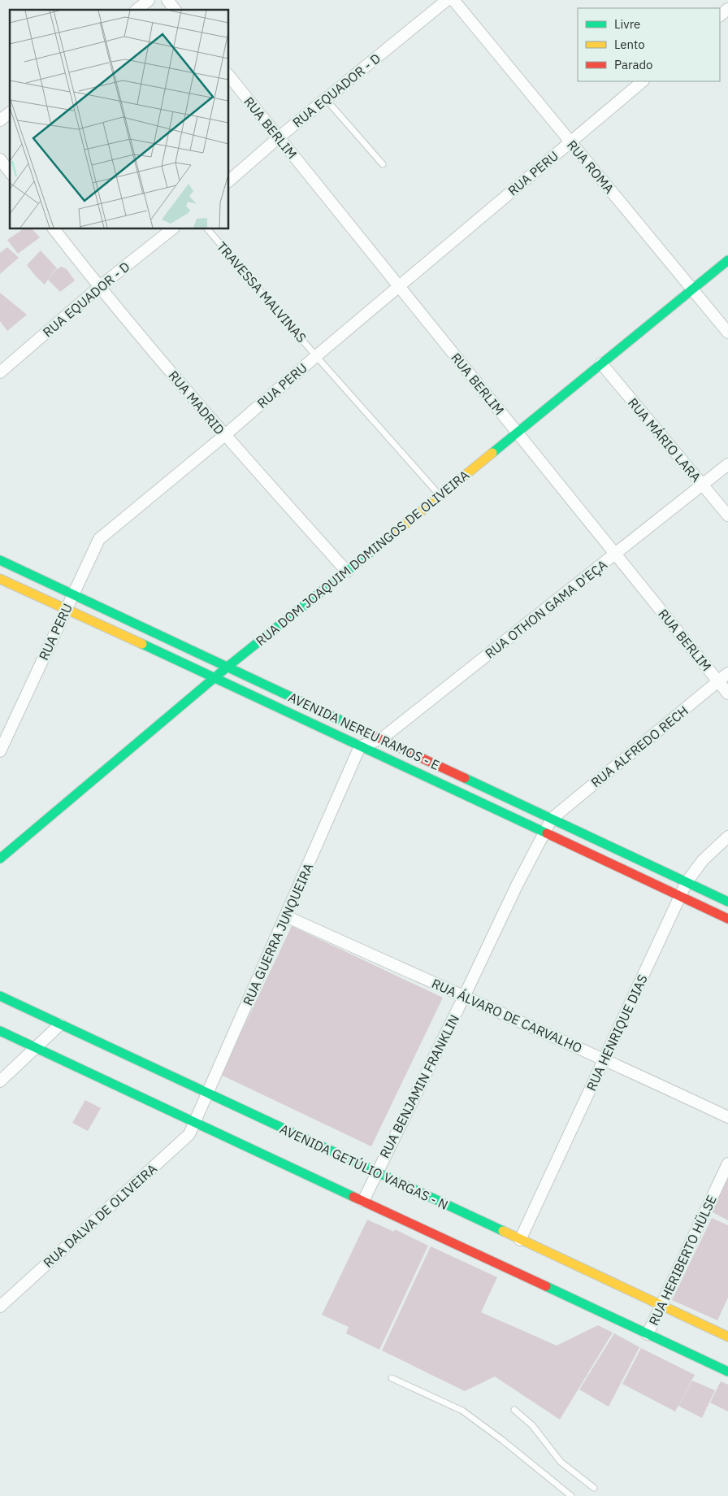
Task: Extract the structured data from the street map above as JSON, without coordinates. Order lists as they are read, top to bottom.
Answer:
{
  "streets": {
    "street": [
      "RUA EQUADOR - D",
      "RUA BERLIM",
      "RUA ROMA",
      "RUA PERU",
      "RUA MADRID",
      "RUA MÁRIO LARA",
      "RUA DOM JOAQUIM DOMINGOS DE OLIVEIRA",
      "RUA OTHON GAMA D'EÇA",
      "AVENIDA NEREU RAMOS - E",
      "RUA ALFREDO RECH",
      "RUA GUERRA JUNQUEIRA",
      "RUA ÁLVARO DE CARVALHO",
      "RUA HENRIQUE DIAS",
      "RUA BENJAMIN FRANKLIN",
      "AVENIDA GETÚLIO VARGAS - N",
      "RUA DALVA DE OLIVEIRA",
      "RUA HERIBERTO HÜLSE"
    ],
    "lane": ["TRAVESSA MALVINAS"]
  },
  "crossings": [
    ["RUA EQUADOR - D", "RUA BERLIM"],
    ["RUA EQUADOR - D", "RUA MADRID"],
    ["RUA BERLIM", "RUA PERU"],
    ["RUA BERLIM", "RUA DOM JOAQUIM DOMINGOS DE OLIVEIRA"],
    ["RUA BERLIM", "RUA OTHON GAMA D'EÇA"],
    ["RUA BERLIM", "RUA ALFREDO RECH"],
    ["RUA ROMA", "RUA PERU"],
    ["RUA ROMA", "RUA DOM JOAQUIM DOMINGOS DE OLIVEIRA"],
    ["RUA PERU", "TRAVESSA MALVINAS"],
    ["RUA PERU", "RUA MADRID"],
    ["RUA PERU", "AVENIDA NEREU RAMOS - E"],
    ["TRAVESSA MALVINAS", "RUA DOM JOAQUIM DOMINGOS DE OLIVEIRA"],
    ["RUA MADRID", "RUA DOM JOAQUIM DOMINGOS DE OLIVEIRA"],
    ["RUA MÁRIO LARA", "RUA DOM JOAQUIM DOMINGOS DE OLIVEIRA"],
    ["RUA MÁRIO LARA", "RUA OTHON GAMA D'EÇA"],
    ["RUA DOM JOAQUIM DOMINGOS DE OLIVEIRA", "AVENIDA NEREU RAMOS - E"],
    ["RUA OTHON GAMA D'EÇA", "AVENIDA NEREU RAMOS - E"],
    ["RUA OTHON GAMA D'EÇA", "RUA GUERRA JUNQUEIRA"],
    ["AVENIDA NEREU RAMOS - E", "RUA ALFREDO RECH"],
    ["AVENIDA NEREU RAMOS - E", "RUA GUERRA JUNQUEIRA"],
    ["AVENIDA NEREU RAMOS - E", "RUA HENRIQUE DIAS"],
    ["AVENIDA NEREU RAMOS - E", "RUA BENJAMIN FRANKLIN"],
    ["RUA ALFREDO RECH", "RUA BENJAMIN FRANKLIN"],
    ["RUA GUERRA JUNQUEIRA", "RUA ÁLVARO DE CARVALHO"],
    ["RUA GUERRA JUNQUEIRA", "AVENIDA GETÚLIO VARGAS - N"],
    ["RUA GUERRA JUNQUEIRA", "RUA DALVA DE OLIVEIRA"],
    ["RUA ÁLVARO DE CARVALHO", "RUA HENRIQUE DIAS"],
    ["RUA ÁLVARO DE CARVALHO", "RUA BENJAMIN FRANKLIN"],
    ["RUA HENRIQUE DIAS", "AVENIDA GETÚLIO VARGAS - N"],
    ["RUA BENJAMIN FRANKLIN", "AVENIDA GETÚLIO VARGAS - N"],
    ["AVENIDA GETÚLIO VARGAS - N", "RUA HERIBERTO HÜLSE"]
  ],
  "legend": ["Livre", "Lento", "Parado"]
}
